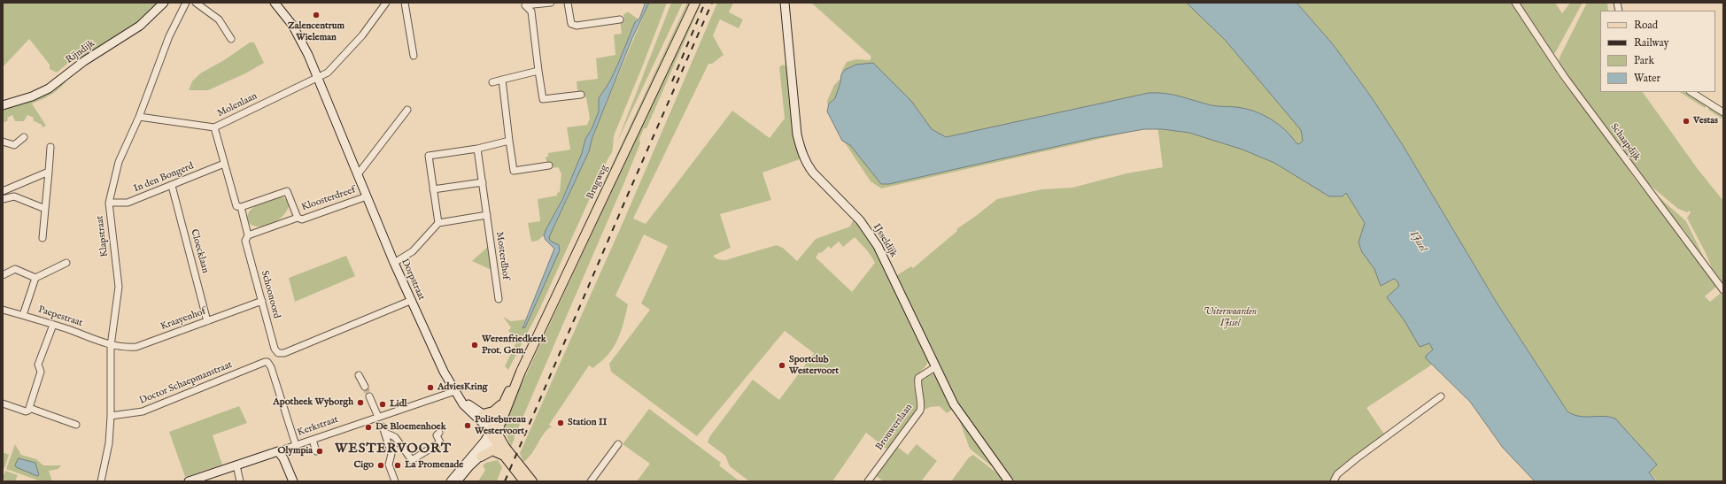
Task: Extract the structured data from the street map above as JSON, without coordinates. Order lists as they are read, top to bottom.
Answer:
{
  "streets": {
    "main road": ["Brugweg", "Dorpstraat"],
    "street": [
      "Rijndijk",
      "Molenlaan",
      "Schaapdijk",
      "In den Bongerd",
      "Kloosterdreef",
      "Klapstraat",
      "IJsseldijk",
      "Cloecklaan",
      "Mosterdhof",
      "Schoonoord",
      "Paepestraat",
      "Kraayenhof",
      "Doctor Schaepmanstraat",
      "Kerkstraat",
      "Brouwerslaan"
    ]
  },
  "crossings": [
    ["Molenlaan", "Klapstraat"],
    ["Molenlaan", "Dorpstraat"],
    ["Molenlaan", "Schoonoord"],
    ["In den Bongerd", "Klapstraat"],
    ["In den Bongerd", "Cloecklaan"],
    ["In den Bongerd", "Schoonoord"],
    ["Brugweg", "Dorpstraat"],
    ["Kloosterdreef", "Dorpstraat"],
    ["Kloosterdreef", "Schoonoord"],
    ["Klapstraat", "Paepestraat"],
    ["Klapstraat", "Kraayenhof"],
    ["Klapstraat", "Doctor Schaepmanstraat"],
    ["IJsseldijk", "Brouwerslaan"],
    ["Cloecklaan", "Kraayenhof"],
    ["Dorpstraat", "Schoonoord"],
    ["Dorpstraat", "Kerkstraat"],
    ["Schoonoord", "Kraayenhof"],
    ["Paepestraat", "Kraayenhof"],
    ["Doctor Schaepmanstraat", "Kerkstraat"]
  ],
  "districts": ["WESTERVOORT"],
  "water": ["IJssel"],
  "parks": ["Uiterwaarden IJssel"],
  "places": [
    "Zalencentrum Wieleman",
    "Vestas",
    "Werenfriedkerk Prot. Gem.",
    "Sportclub Westervoort",
    "AdviesKring",
    "Apotheek Wyborgh",
    "Lidl",
    "Station II",
    "Politebureau Westervoort",
    "De Bloemenhoek",
    "Olympia",
    "Cigo",
    "La Promenade"
  ],
  "legend": [
    "Road",
    "Railway",
    "Park",
    "Water"
  ]
}
